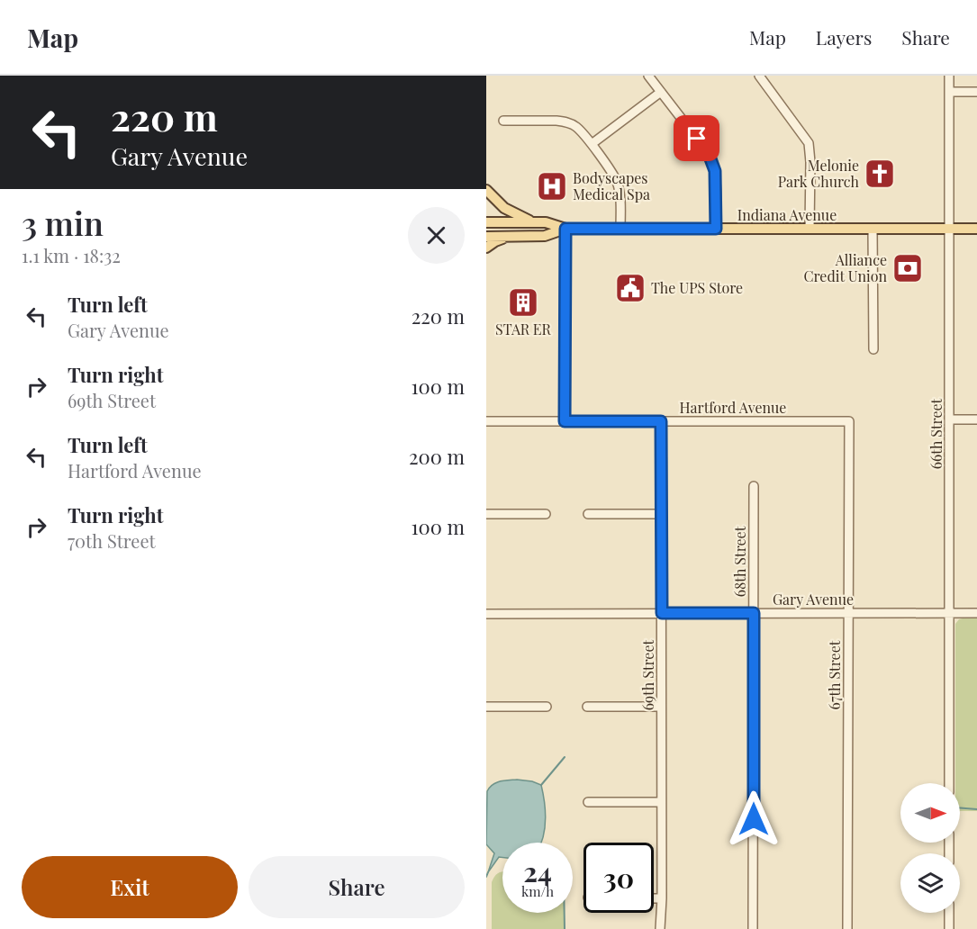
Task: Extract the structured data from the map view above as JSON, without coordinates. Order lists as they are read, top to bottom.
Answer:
{
  "streets": {
    "main road": ["Indiana Avenue"],
    "street": [
      "Hartford Avenue",
      "66th Street",
      "68th Street",
      "Gary Avenue",
      "69th Street",
      "67th Street"
    ]
  },
  "crossings": [
    ["Indiana Avenue", "66th Street"],
    ["Hartford Avenue", "69th Street"],
    ["Hartford Avenue", "67th Street"],
    ["66th Street", "Gary Avenue"],
    ["68th Street", "Gary Avenue"],
    ["Gary Avenue", "69th Street"],
    ["Gary Avenue", "67th Street"]
  ],
  "places": {
    "church": ["Melonie Park Church"],
    "hospital": ["Bodyscapes Medical Spa"],
    "bank": ["Alliance Credit Union"],
    "public building": ["The UPS Store"],
    "building": ["STAR ER"]
  },
  "north": "right",
  "page": {
    "header": "Map",
    "nav": ["Map", "Layers", "Share"],
    "turn": ["220 m", "Gary Avenue"],
    "heading": ["3 min", "1.1 km · 18:32"],
    "list": [
      {
        "name": "Turn left",
        "note": "Gary Avenue",
        "value": "220 m"
      },
      {
        "name": "Turn right",
        "note": "69th Street",
        "value": "100 m"
      },
      {
        "name": "Turn left",
        "note": "Hartford Avenue",
        "value": "200 m"
      },
      {
        "name": "Turn right",
        "note": "70th Street",
        "value": "100 m"
      }
    ],
    "speed": "24 km/h",
    "limit": "30",
    "buttons": ["Exit", "Share"]
  }
}
